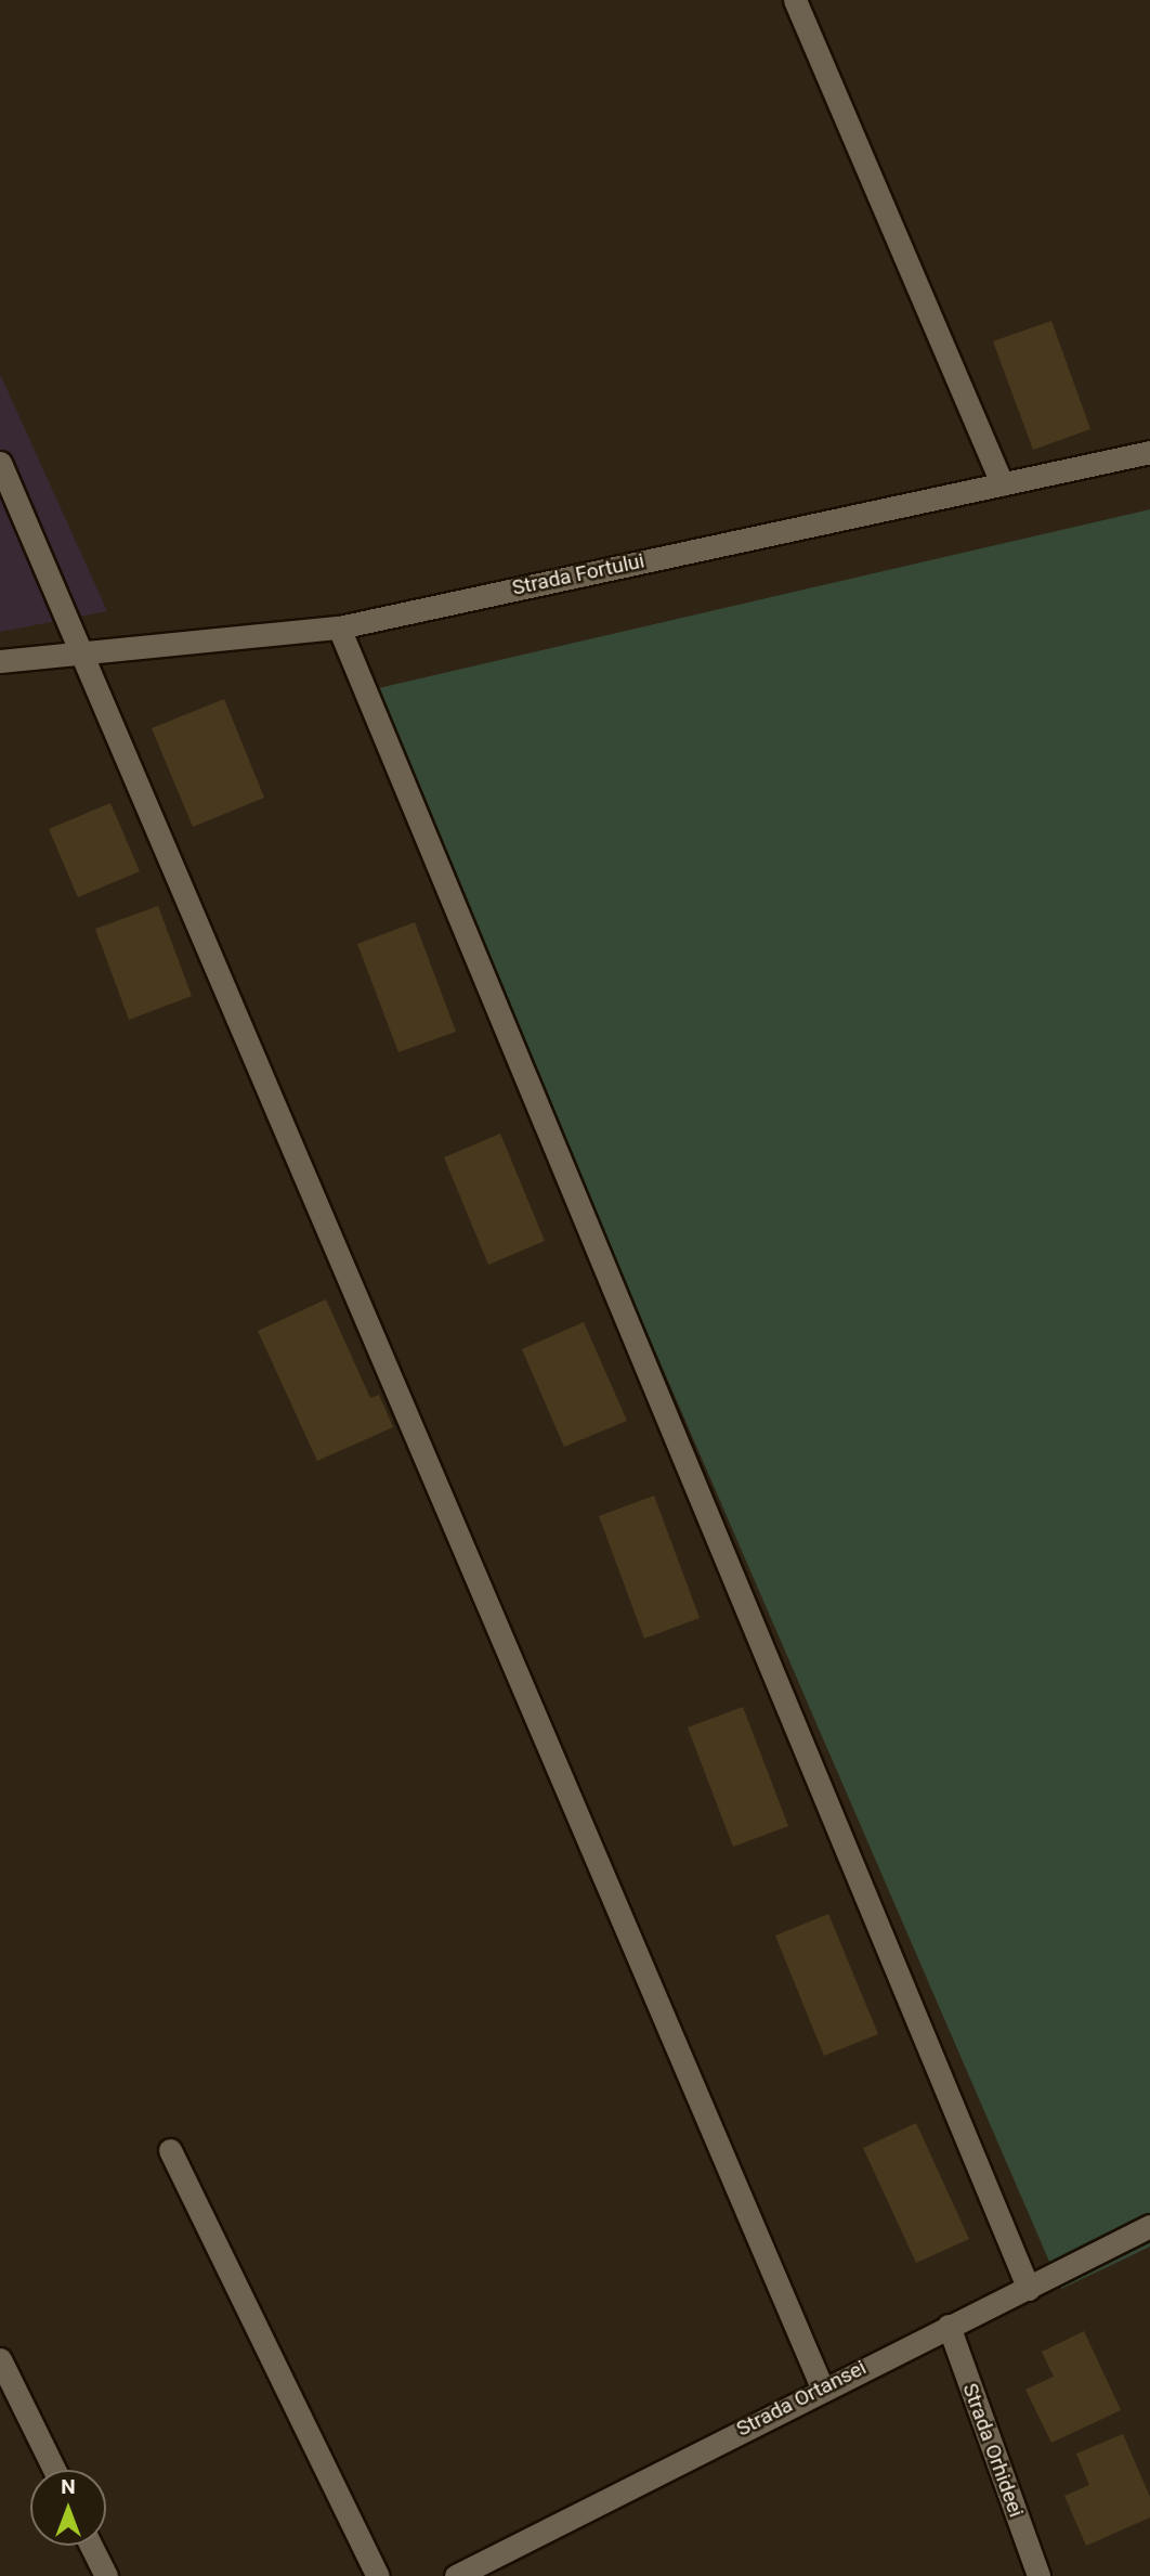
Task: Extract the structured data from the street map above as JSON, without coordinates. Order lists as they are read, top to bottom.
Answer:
{
  "streets": {
    "street": ["Strada Fortului", "Strada Ortansei", "Strada Orhideei"]
  },
  "crossings": [
    ["Strada Ortansei", "Strada Orhideei"]
  ],
  "north": "top"
}
